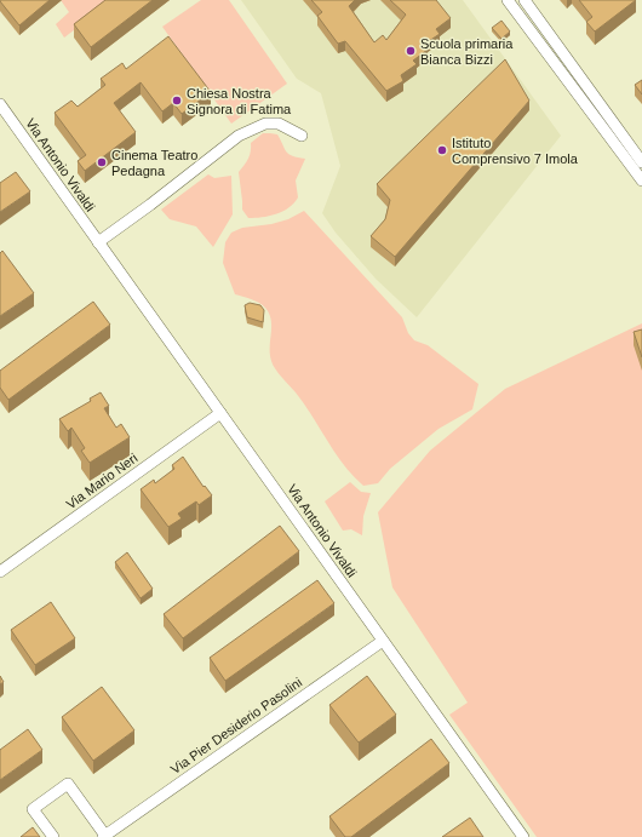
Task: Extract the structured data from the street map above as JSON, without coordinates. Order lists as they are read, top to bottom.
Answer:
{
  "streets": {
    "street": ["Via Antonio Vivaldi", "Via Mario Neri", "Via Pier Desiderio Pasolini"]
  },
  "crossings": [
    ["Via Antonio Vivaldi", "Via Mario Neri"],
    ["Via Antonio Vivaldi", "Via Pier Desiderio Pasolini"]
  ],
  "places": [
    "Scuola primaria Bianca Bizzi",
    "Chiesa Nostra Signora di Fatima",
    "Istituto Comprensivo 7 Imola",
    "Cinema Teatro Pedagna"
  ]
}
